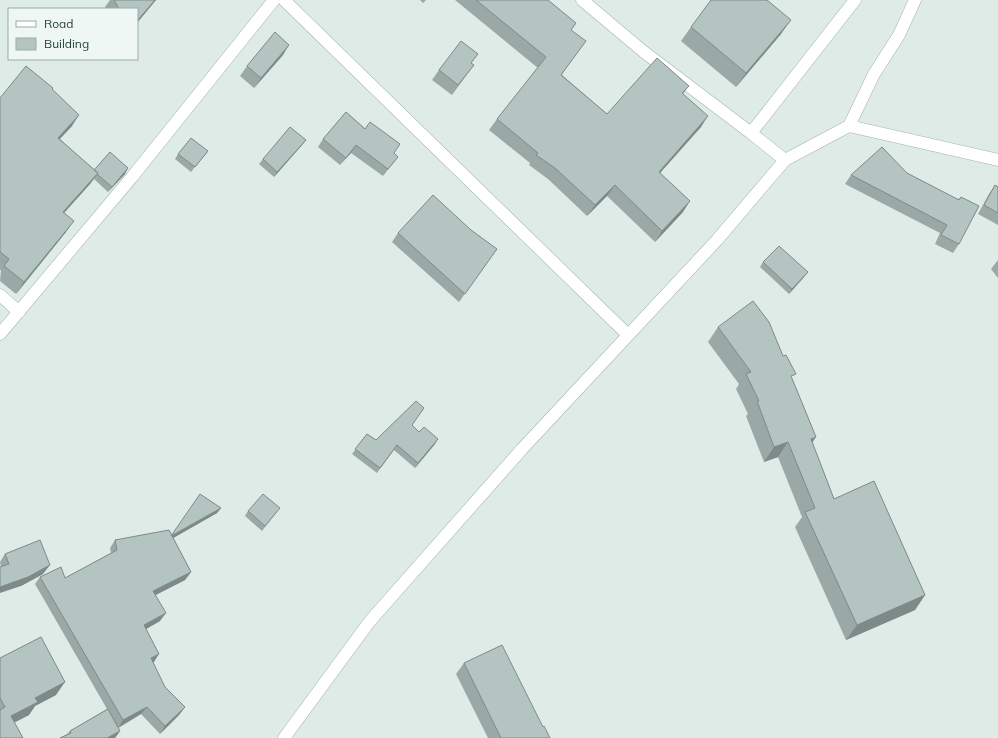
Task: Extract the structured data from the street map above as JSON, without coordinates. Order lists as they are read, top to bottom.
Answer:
{
  "legend": ["Road", "Building"]
}
